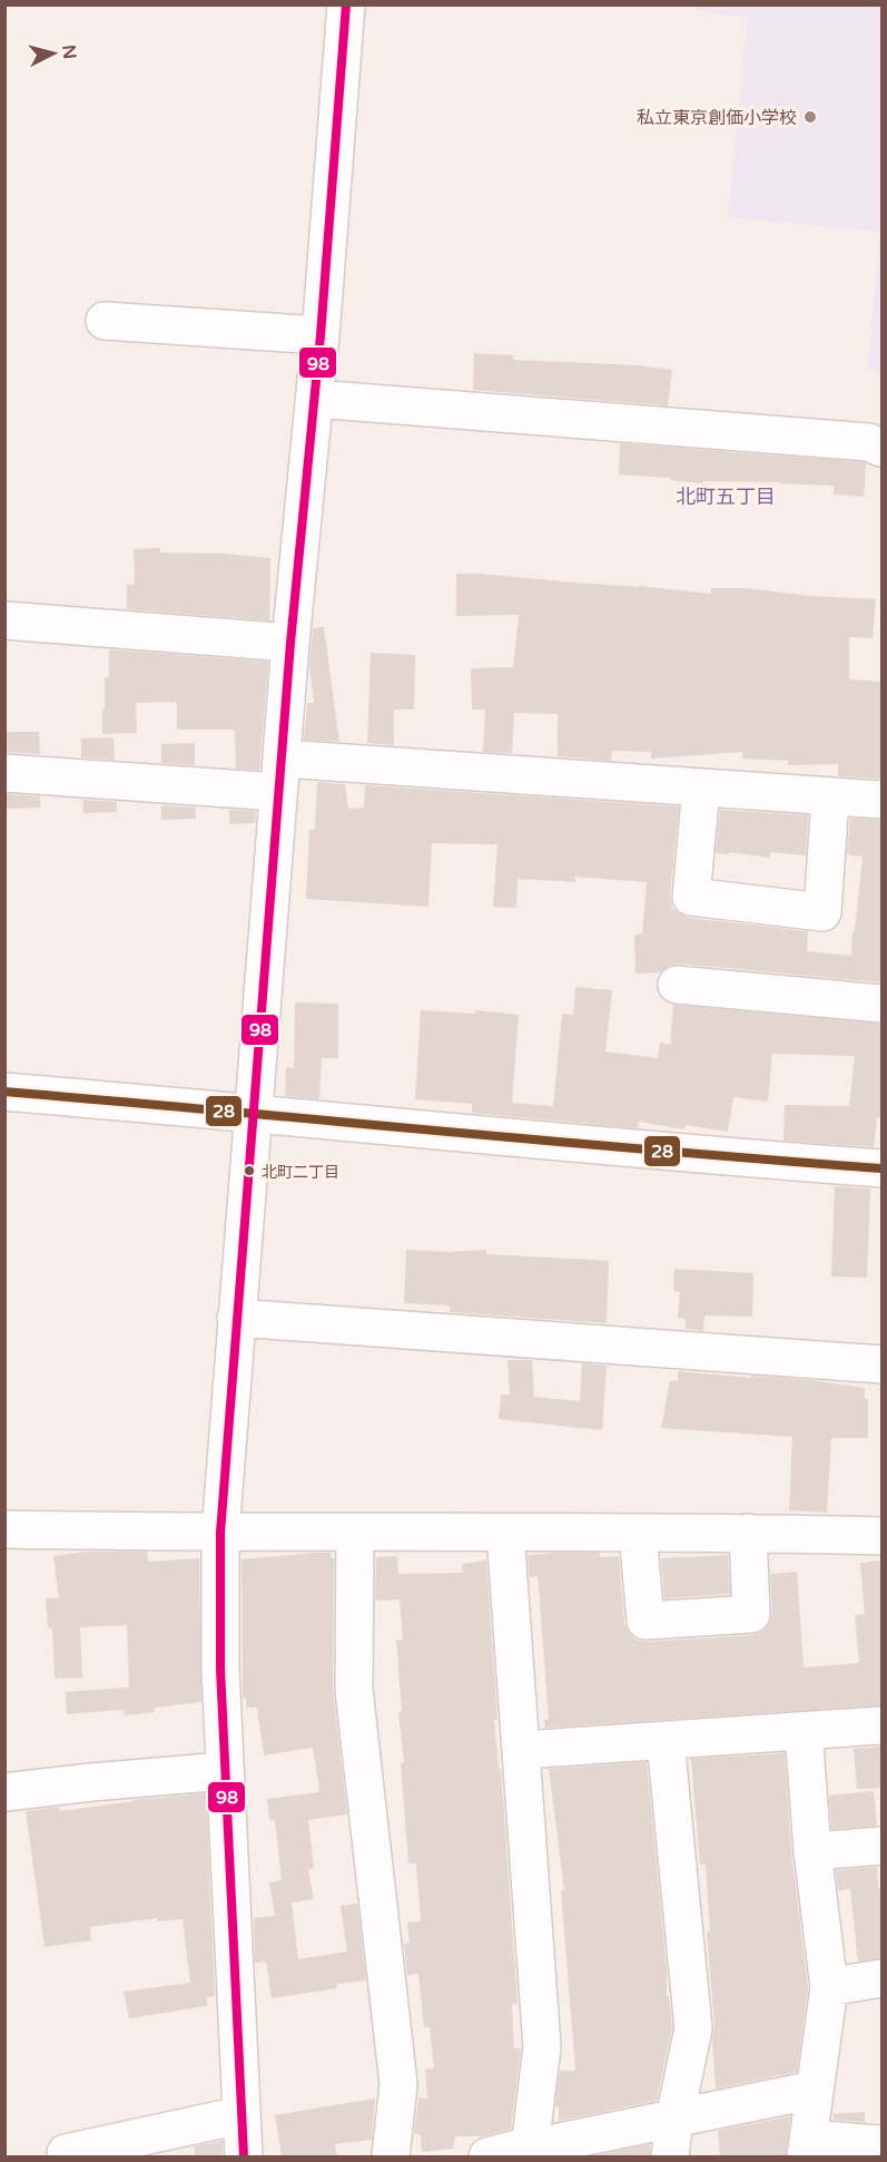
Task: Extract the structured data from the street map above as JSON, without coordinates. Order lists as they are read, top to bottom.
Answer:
{
  "districts": ["北町五丁目"],
  "places": ["私立東京創価小学校", "北町二丁目"],
  "lines": ["transit line 98", "transit line 28"],
  "north": "right"
}
